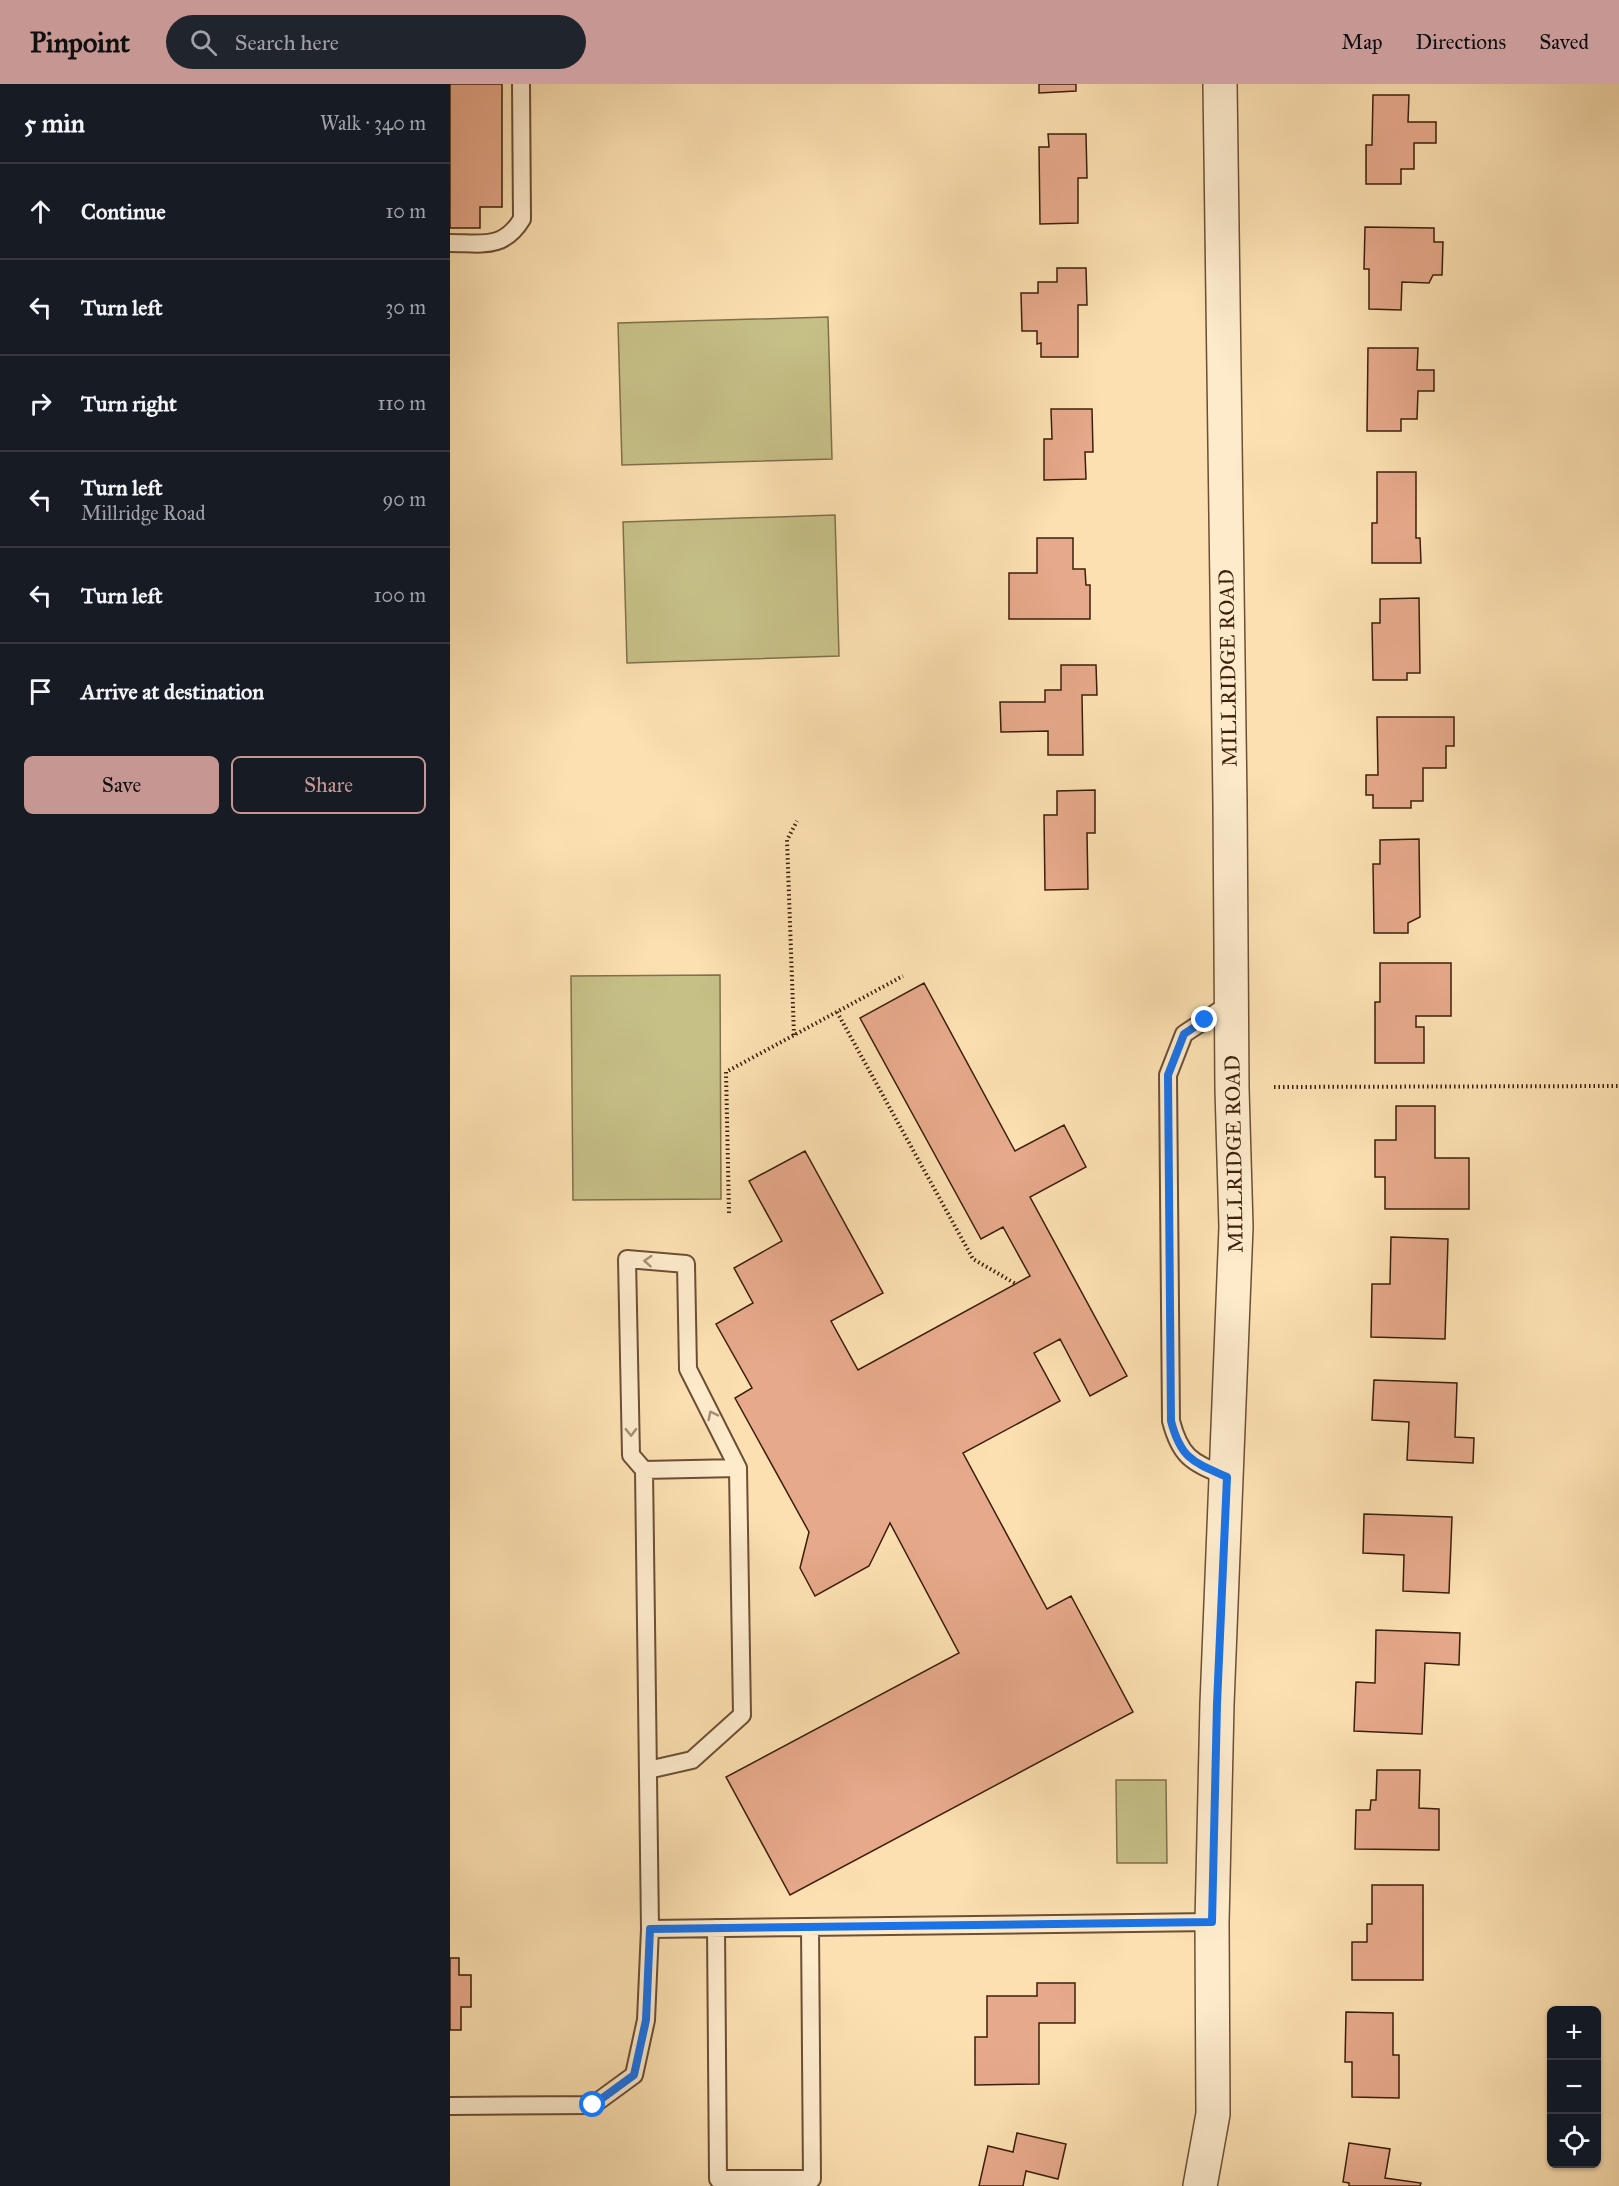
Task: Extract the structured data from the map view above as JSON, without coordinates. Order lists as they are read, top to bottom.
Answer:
{
  "streets": {
    "street": ["MILLRIDGE ROAD"]
  },
  "page": {
    "header": "Pinpoint",
    "search": "Search here",
    "nav": ["Map", "Directions", "Saved"],
    "heading": ["5 min", "Walk · 340 m"],
    "list": [
      ["Continue", "10 m"],
      ["Turn left", "30 m"],
      ["Turn right", "110 m"],
      ["Turn left", "Millridge Road", "90 m"],
      ["Turn left", "100 m"],
      "Arrive at destination"
    ],
    "buttons": ["Save", "Share"],
    "map_buttons": ["+", "−"]
  }
}
